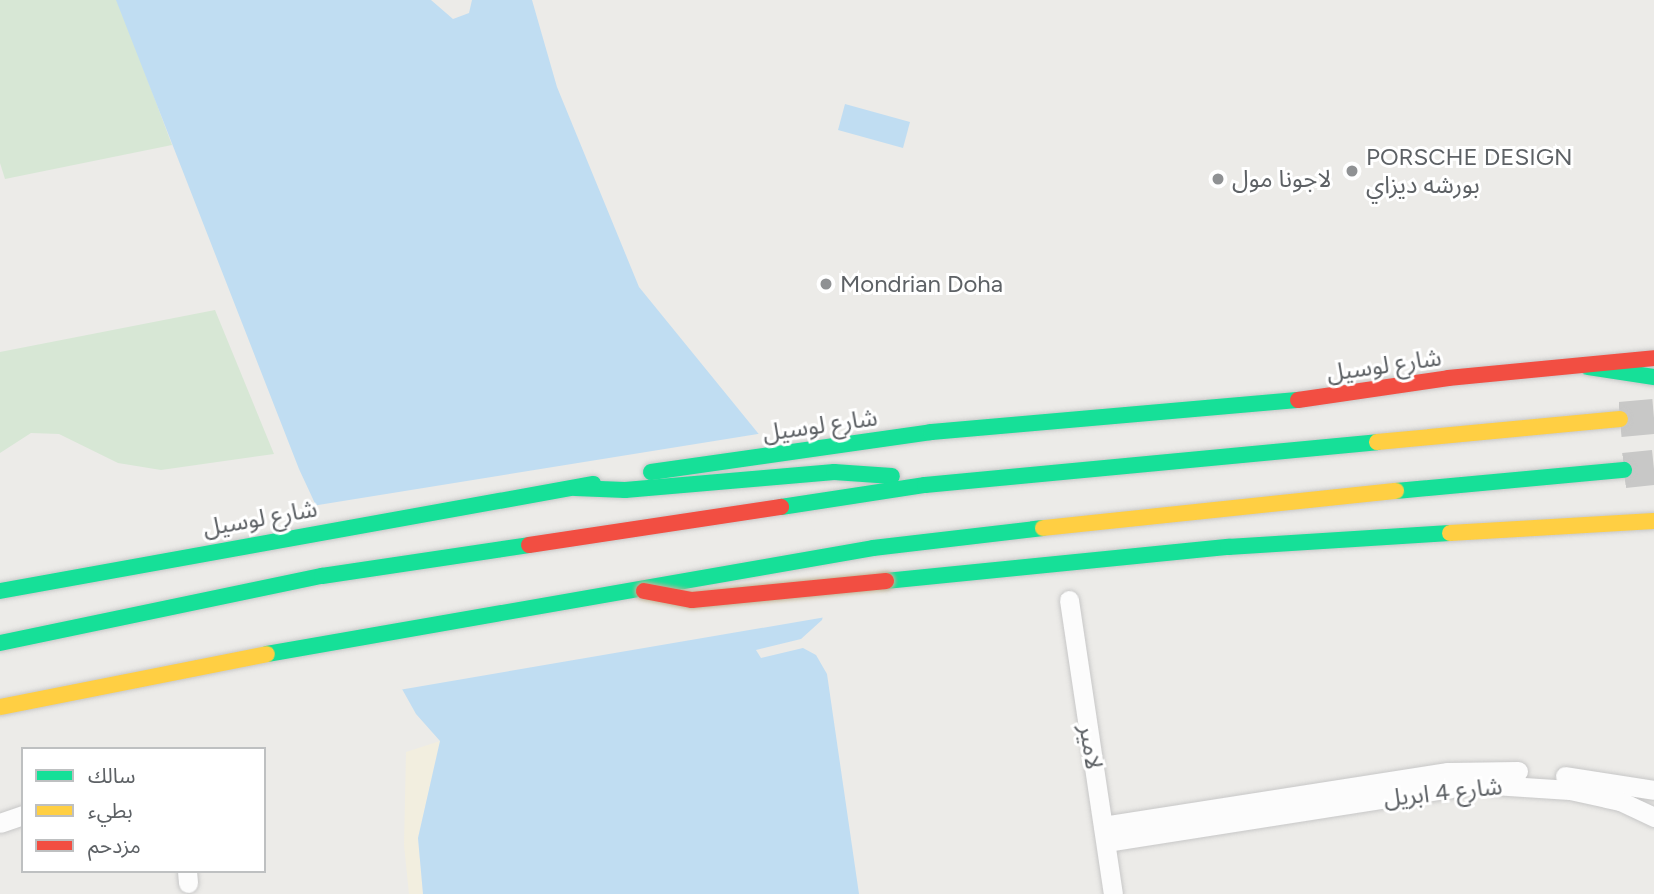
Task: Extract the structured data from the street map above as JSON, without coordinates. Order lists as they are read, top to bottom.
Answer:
{
  "streets": {
    "main road": ["شارع لوسيل"],
    "street": ["لامير", "شارع 4 ابريل"]
  },
  "crossings": [
    ["لامير", "شارع 4 ابريل"]
  ],
  "places": ["PORSCHE DESIGN بورشه ديزاي", "لاجونا مول", "Mondrian Doha"],
  "legend": ["سالك", "بطيء", "مزدحم"]
}
